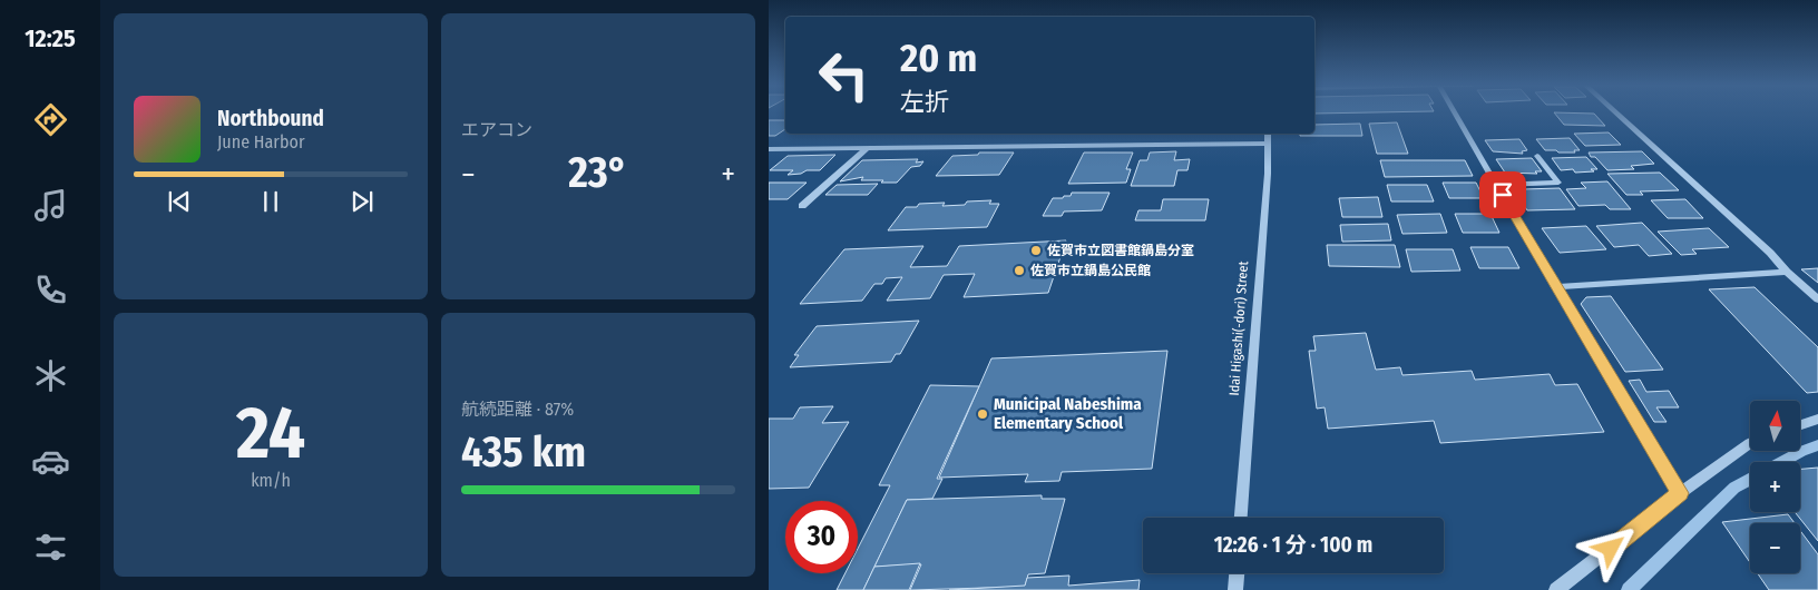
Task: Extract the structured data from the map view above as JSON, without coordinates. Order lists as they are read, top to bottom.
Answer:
{
  "streets": {
    "street": ["Idai Higashi(-dori) Street"]
  },
  "places": ["佐賀市立図書館鍋島分室", "佐賀市立鍋島公民館", "Municipal Nabeshima Elementary School"],
  "north": "top",
  "page": {
    "tabs": "12:25",
    "tile": [
      "エアコン",
      ["24", "km/h"],
      ["航続距離 · 87%", "435 km"]
    ],
    "turn": ["20 m", "左折"],
    "song": ["Northbound", "June Harbor"],
    "heat": ["−", "23°", "+"],
    "map_buttons": ["+", "−"],
    "limit": "30",
    "trip": "12:26 · 1 分 · 100 m"
  }
}
